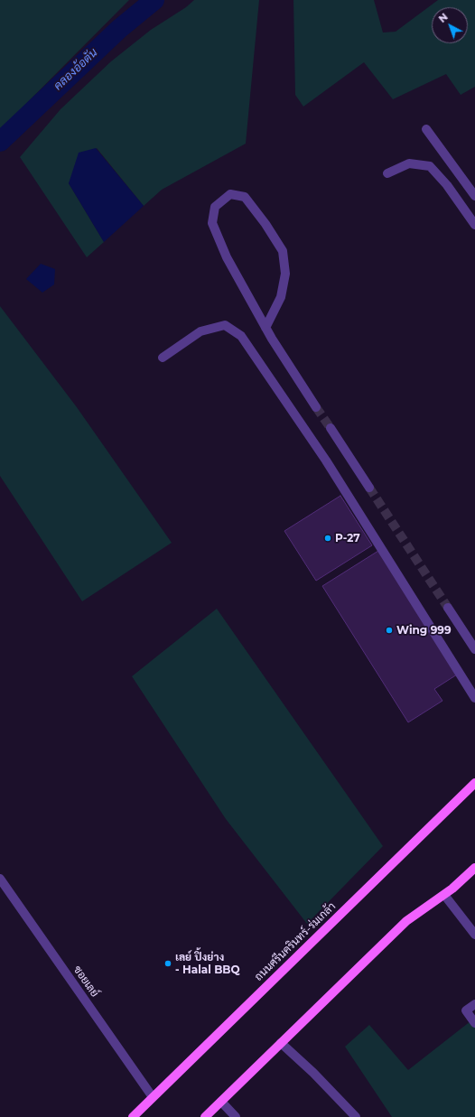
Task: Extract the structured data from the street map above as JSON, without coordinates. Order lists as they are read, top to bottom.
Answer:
{
  "streets": {
    "main road": ["ถนนศรีนครินทร์-ร่มเกล้า"],
    "street": ["ซอยเลย์"]
  },
  "crossings": [
    ["ถนนศรีนครินทร์-ร่มเกล้า", "ซอยเลย์"]
  ],
  "water": ["คลองอ้อตัน"],
  "places": ["P-27", "Wing 999", "เลย์ ปิ้งย่าง - Halal BBQ"],
  "north": "top left"
}
